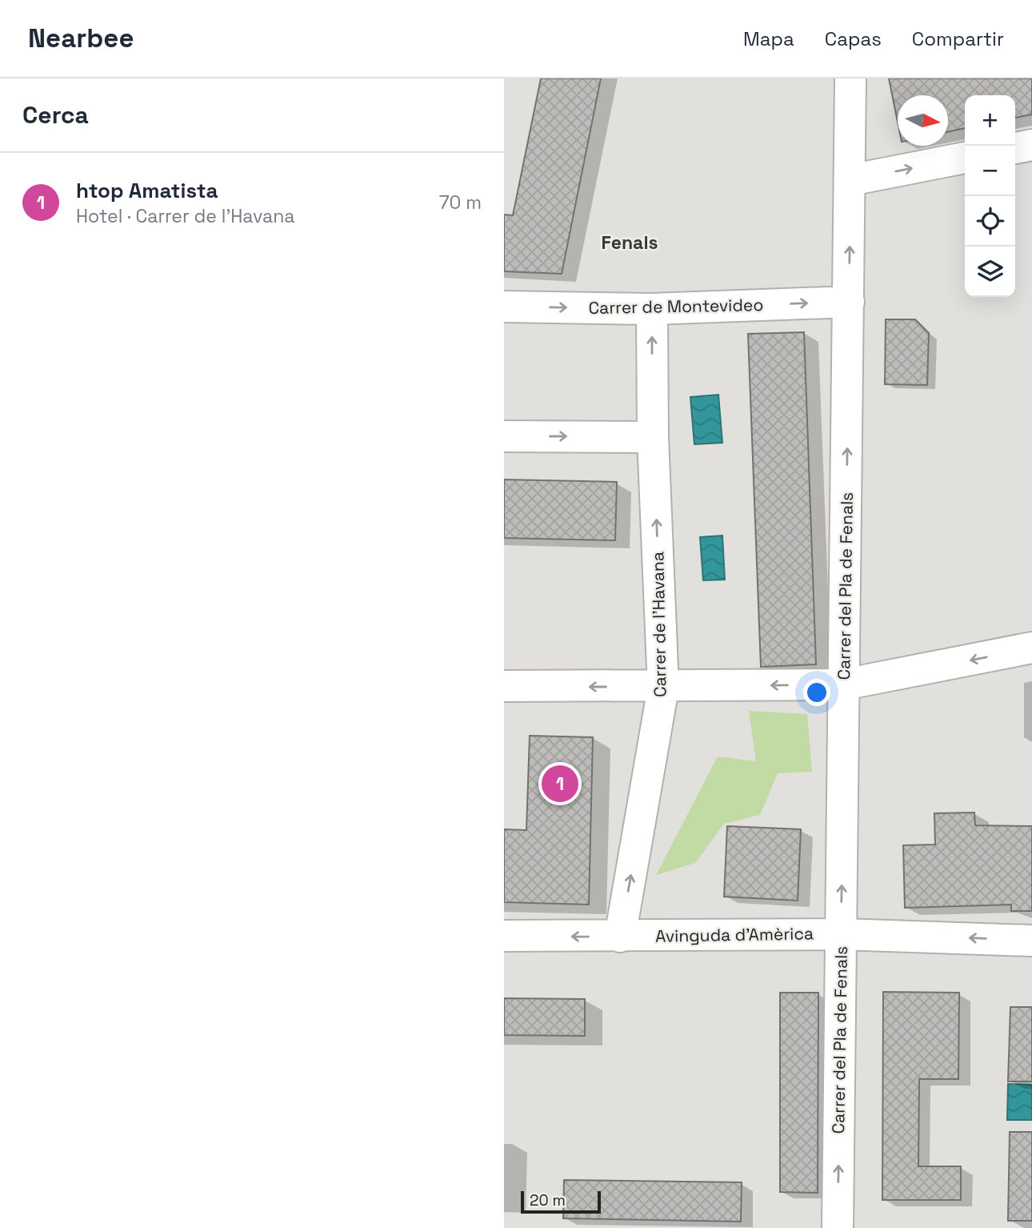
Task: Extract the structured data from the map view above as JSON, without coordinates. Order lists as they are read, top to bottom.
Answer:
{
  "streets": {
    "street": [
      "Carrer de Montevideo",
      "Carrer del Pla de Fenals",
      "Carrer de l'Havana",
      "Avinguda d'Amèrica"
    ]
  },
  "crossings": [
    ["Carrer de Montevideo", "Carrer del Pla de Fenals"],
    ["Carrer de Montevideo", "Carrer de l'Havana"],
    ["Carrer del Pla de Fenals", "Avinguda d'Amèrica"],
    ["Carrer de l'Havana", "Avinguda d'Amèrica"]
  ],
  "one_way": ["Carrer del Pla de Fenals", "Carrer de l'Havana"],
  "districts": ["Fenals"],
  "scale_bar": "20 m",
  "north": "right",
  "page": {
    "header": "Nearbee",
    "nav": ["Mapa", "Capas", "Compartir"],
    "heading": "Cerca",
    "map_buttons": ["+", "−"],
    "list": [
      {
        "mark": "1",
        "name": "htop Amatista",
        "note": "Hotel · Carrer de l'Havana",
        "value": "70 m"
      }
    ],
    "pins": "1",
    "scale": "20 m"
  }
}
